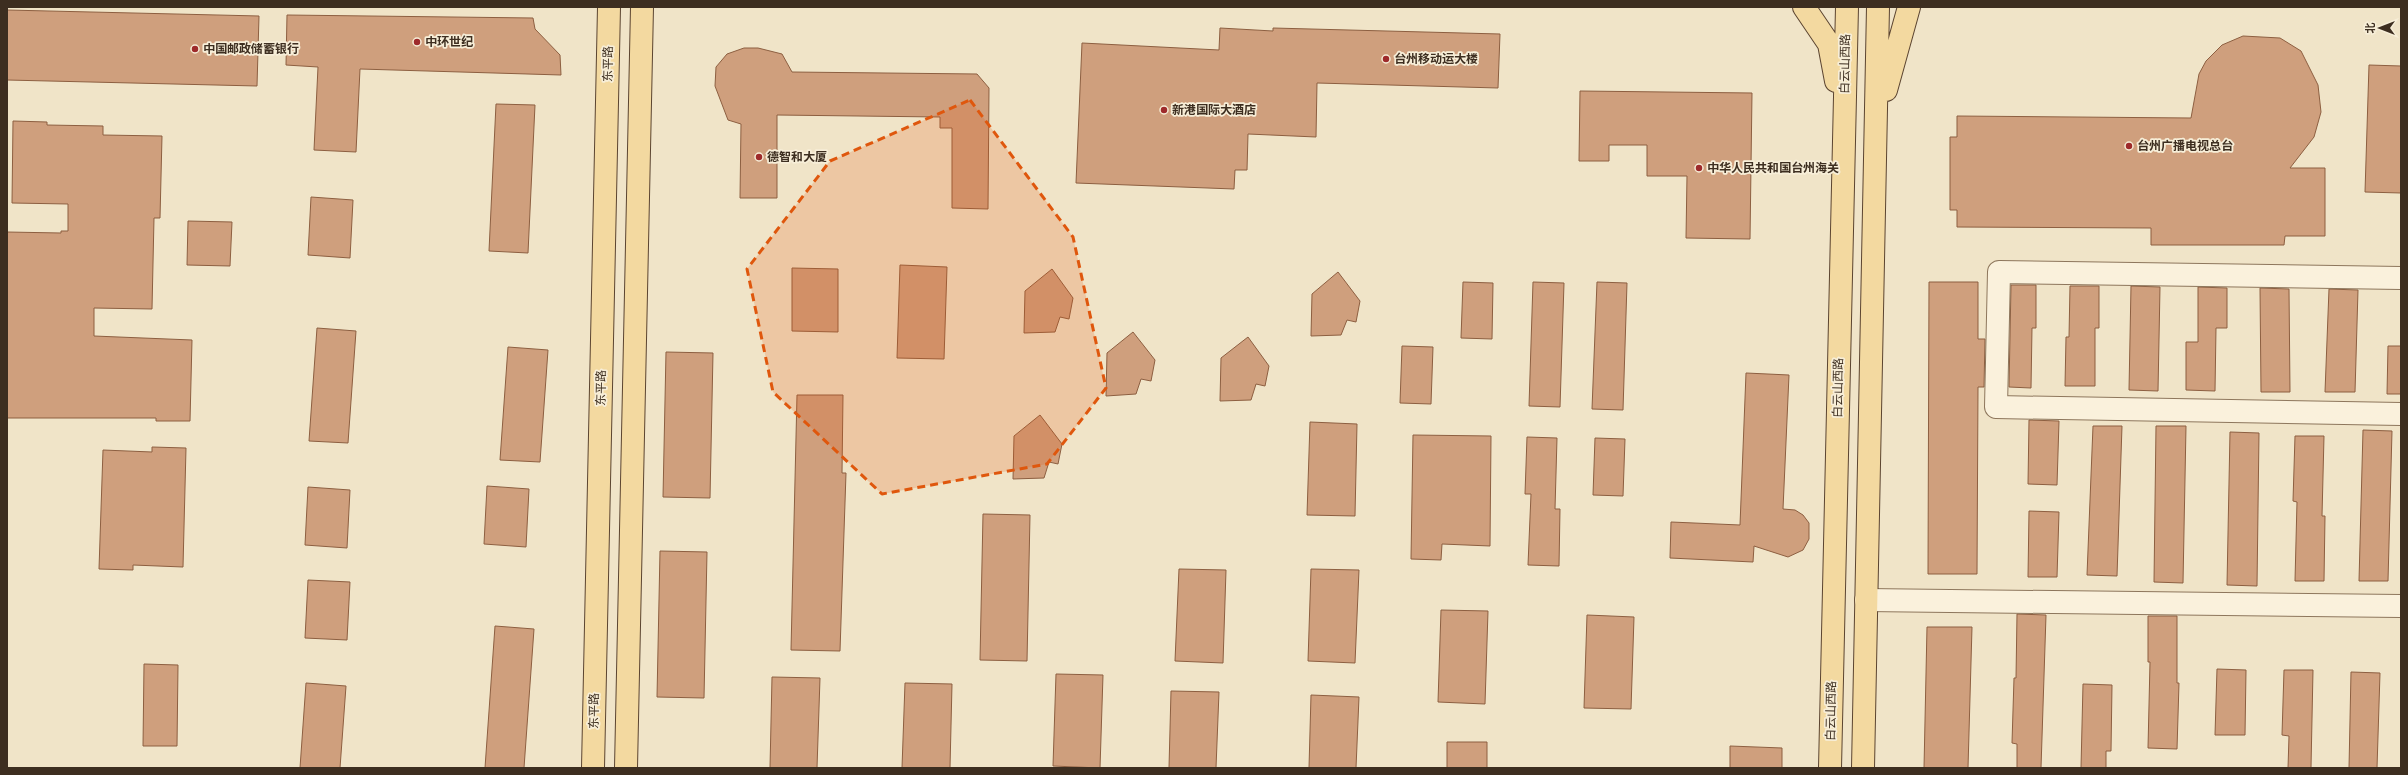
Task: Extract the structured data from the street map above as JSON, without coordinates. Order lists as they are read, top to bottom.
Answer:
{
  "streets": {
    "main road": ["东平路", "白云山西路"]
  },
  "places": [
    "中环世纪",
    "中国邮政储蓄银行",
    "台州移动运大楼",
    "新港国际大酒店",
    "台州广播电视总台",
    "德智和大厦",
    "中华人民共和国台州海关"
  ],
  "north": "left"
}
